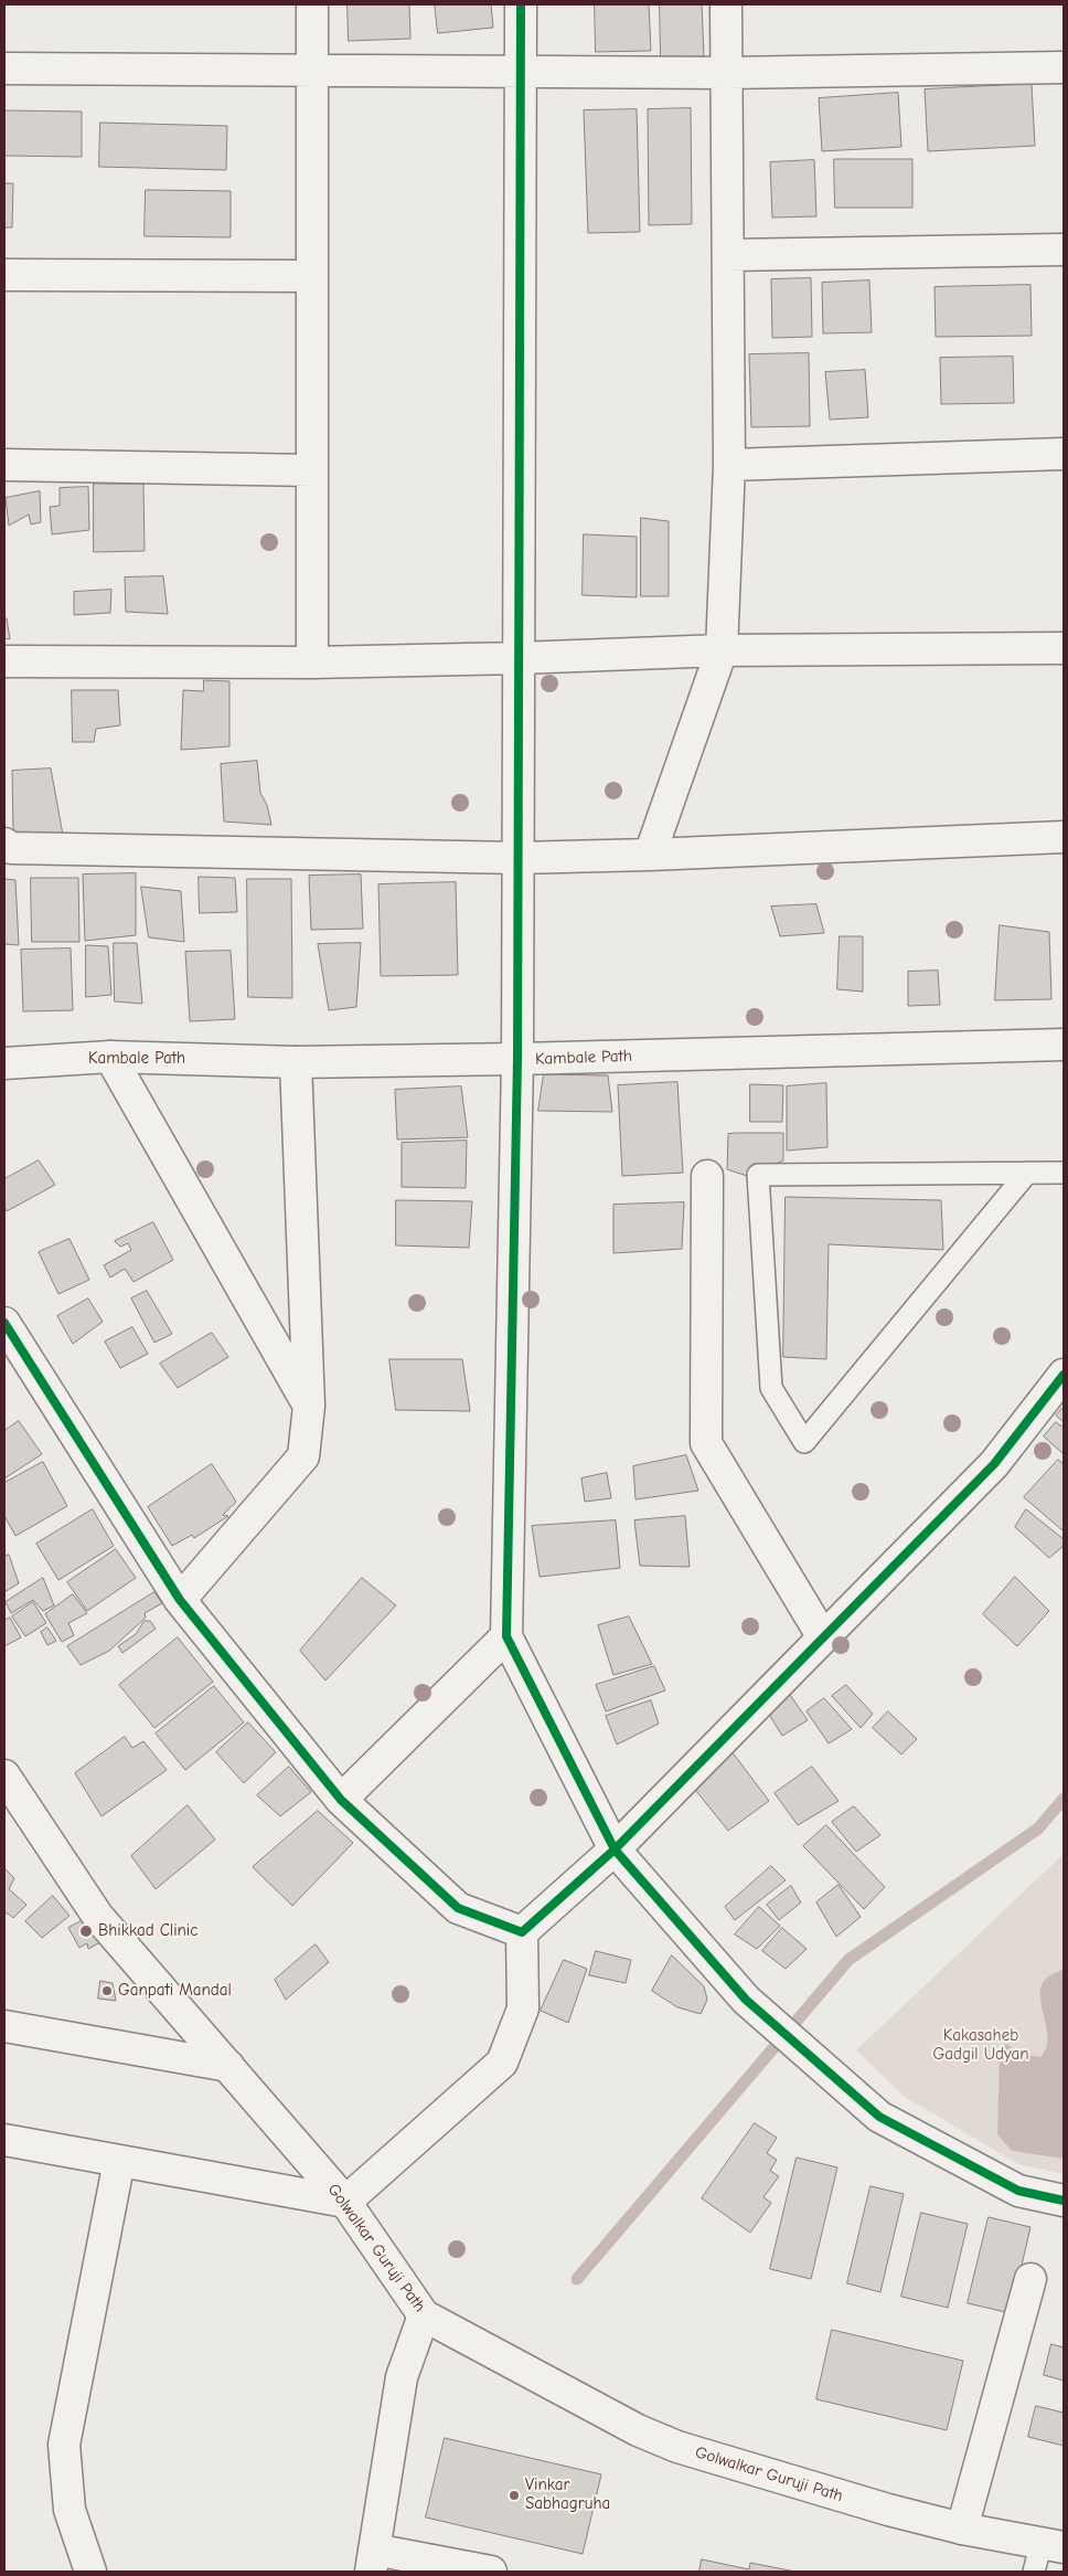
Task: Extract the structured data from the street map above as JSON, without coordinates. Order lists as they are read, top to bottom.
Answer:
{
  "streets": {
    "street": ["Kambale Path", "Golwalkar Guruji Path"]
  },
  "parks": ["Kakasaheb Gadgil Udyan"],
  "places": ["Bhikkad Clinic", "Ganpati Mandal", "Vinkar Sabhagruha"]
}
